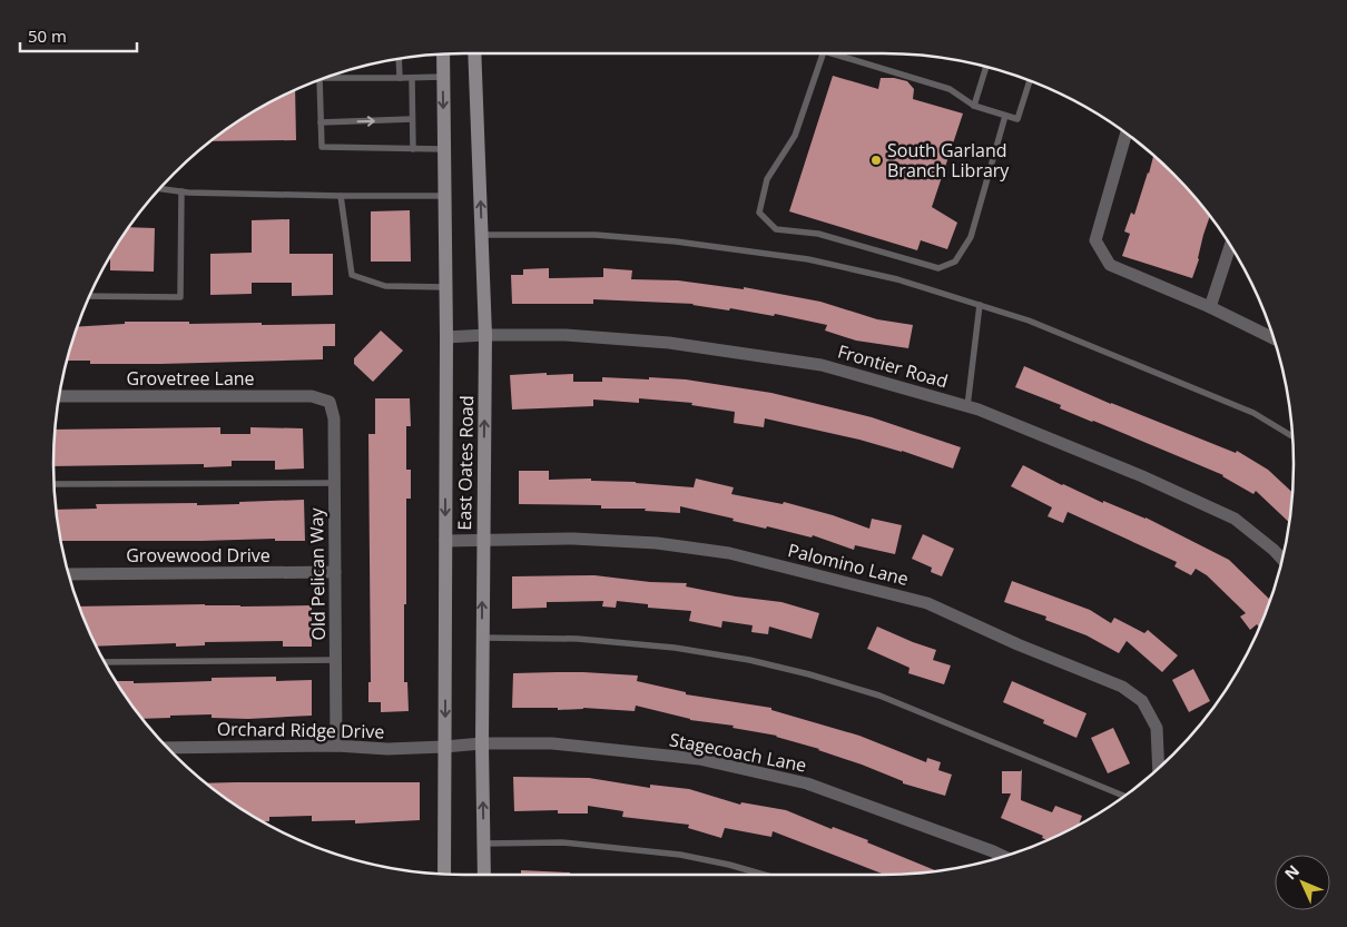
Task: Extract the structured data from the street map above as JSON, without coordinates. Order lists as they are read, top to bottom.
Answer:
{
  "streets": {
    "main road": ["East Oates Road"],
    "street": [
      "Frontier Road",
      "Grovetree Lane",
      "Grovewood Drive",
      "Palomino Lane",
      "Old Pelican Way",
      "Orchard Ridge Drive",
      "Stagecoach Lane"
    ]
  },
  "crossings": [
    ["Frontier Road", "East Oates Road"],
    ["Grovetree Lane", "Old Pelican Way"],
    ["East Oates Road", "Palomino Lane"],
    ["East Oates Road", "Orchard Ridge Drive"],
    ["East Oates Road", "Stagecoach Lane"],
    ["Grovewood Drive", "Old Pelican Way"],
    ["Old Pelican Way", "Orchard Ridge Drive"],
    ["Orchard Ridge Drive", "Stagecoach Lane"]
  ],
  "places": ["South Garland Branch Library"],
  "scale_bar": "50 m",
  "north": "top left"
}
